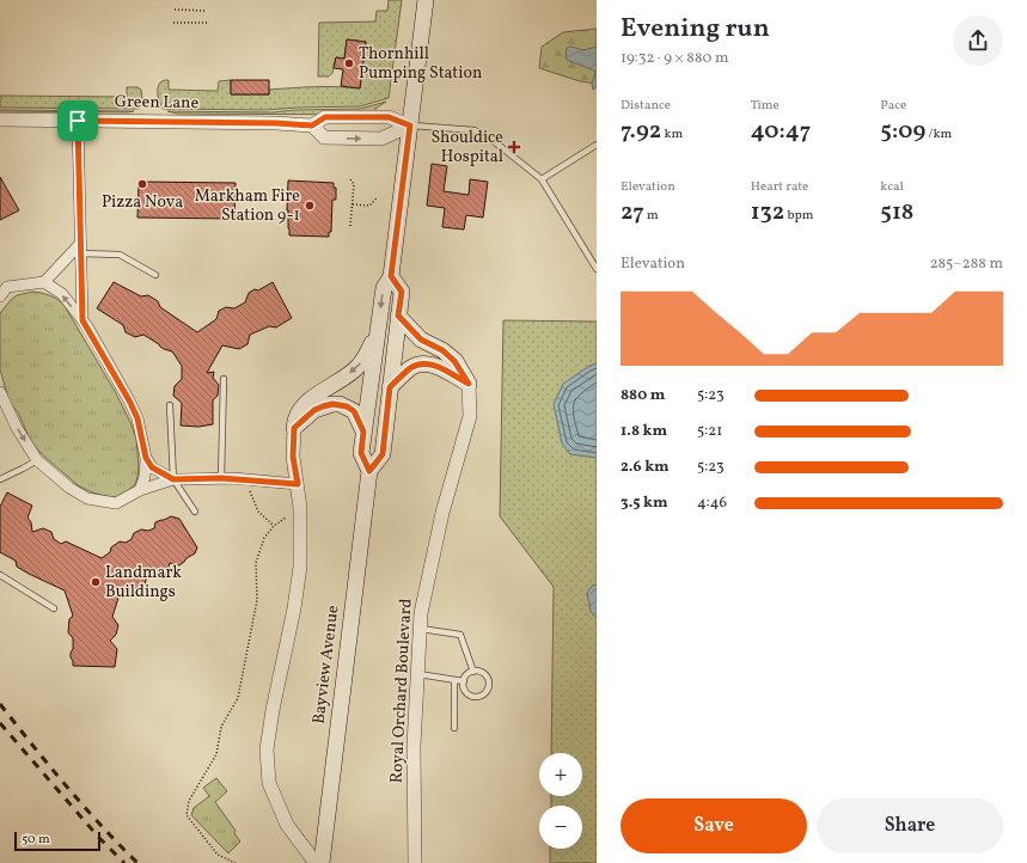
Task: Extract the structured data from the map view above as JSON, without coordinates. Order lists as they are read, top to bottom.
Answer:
{
  "streets": {
    "main road": ["Bayview Avenue"],
    "street": ["Green Lane", "Royal Orchard Boulevard"]
  },
  "crossings": [
    ["Green Lane", "Bayview Avenue"]
  ],
  "places": {
    "other": [
      "Thornhill Pumping Station",
      "Pizza Nova",
      "Markham Fire Station 9-1",
      "Landmark Buildings"
    ],
    "health": ["Shouldice Hospital"]
  },
  "scale_bar": "50 m",
  "page": {
    "heading": ["Evening run", "19:32 · 9 × 880 m"],
    "stats": [
      ["Distance", "7.92 km"],
      ["Time", "40:47"],
      ["Pace", "5:09 /km"],
      ["Elevation", "27 m"],
      ["Heart rate", "132 bpm"],
      ["kcal", "518"]
    ],
    "chart": ["Elevation", "285–288 m"],
    "list": [
      {
        "name": "880 m",
        "note": "5:23"
      },
      {
        "name": "1.8 km",
        "note": "5:21"
      },
      {
        "name": "2.6 km",
        "note": "5:23"
      },
      {
        "name": "3.5 km",
        "note": "4:46"
      }
    ],
    "map_buttons": ["+", "−"],
    "buttons": ["Save", "Share"],
    "scale": "50 m"
  }
}
